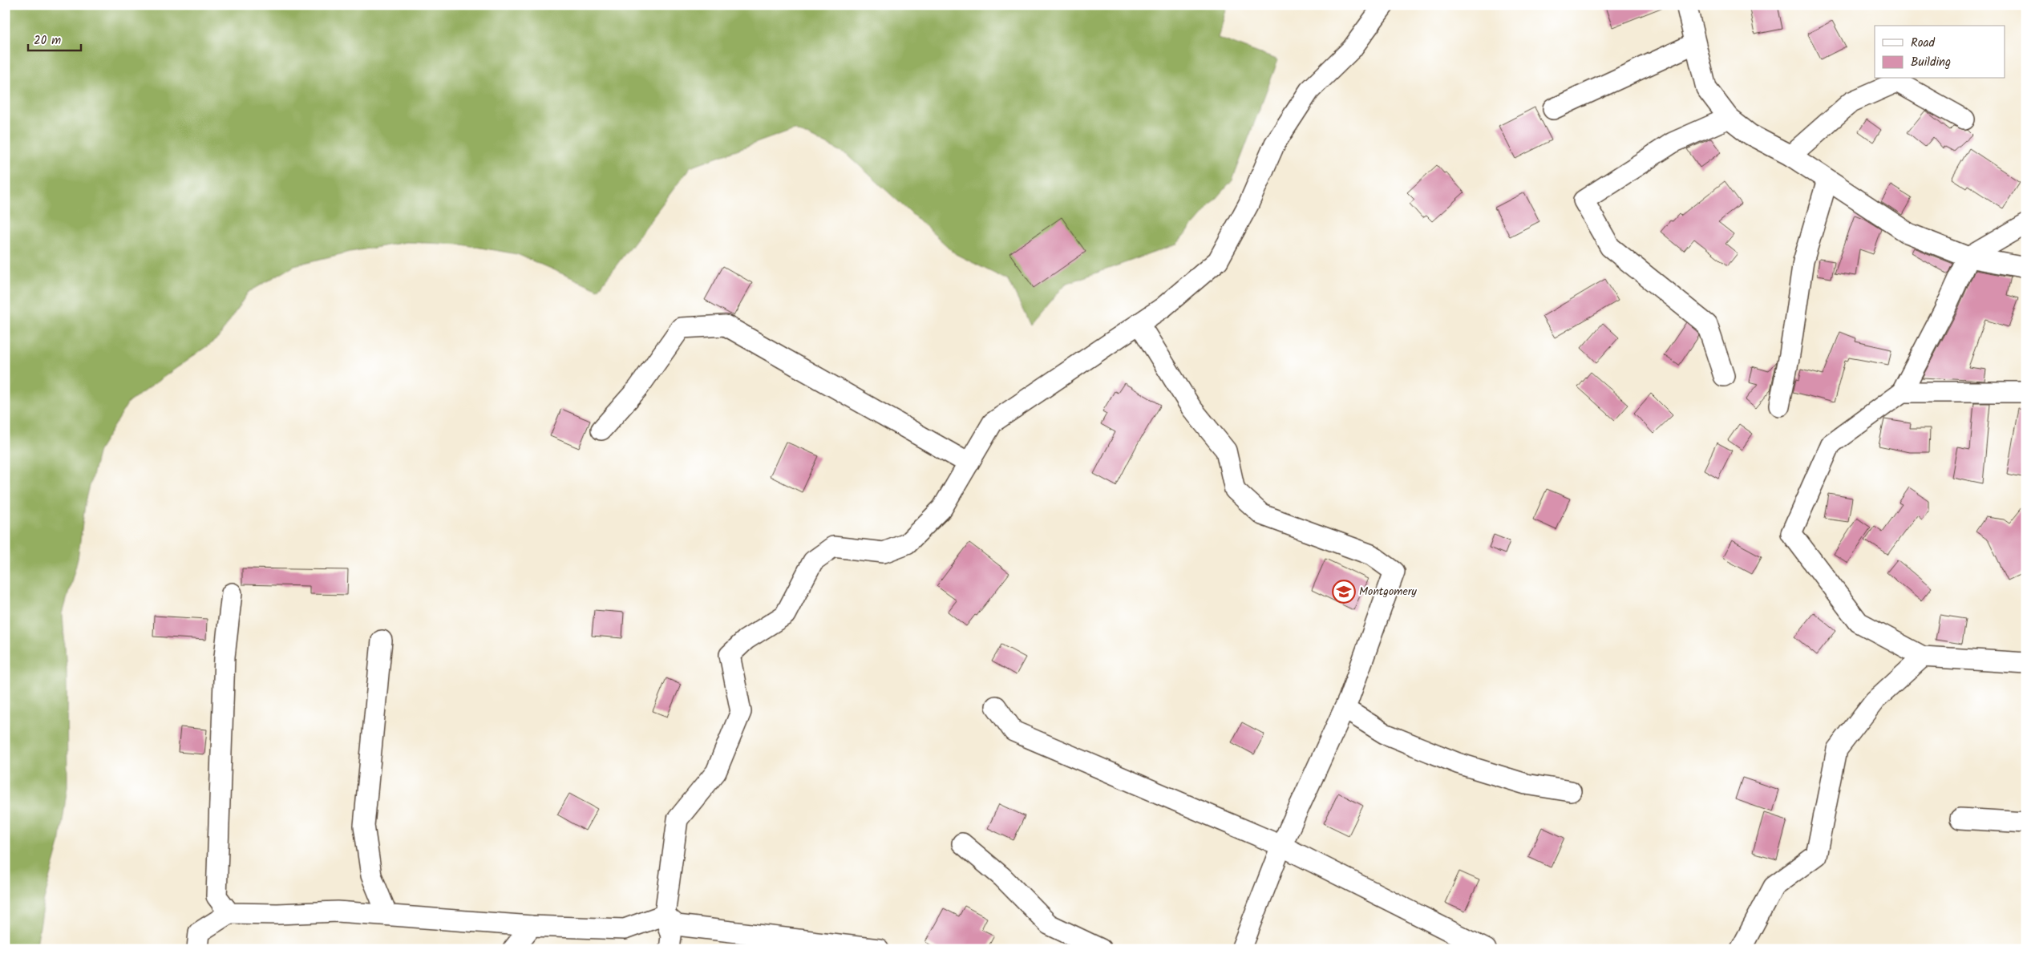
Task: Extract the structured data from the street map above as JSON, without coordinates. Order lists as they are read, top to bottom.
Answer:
{
  "places": {
    "school or university": ["Montgomery"]
  },
  "legend": ["Road", "Building"],
  "scale_bar": "20 m"
}
